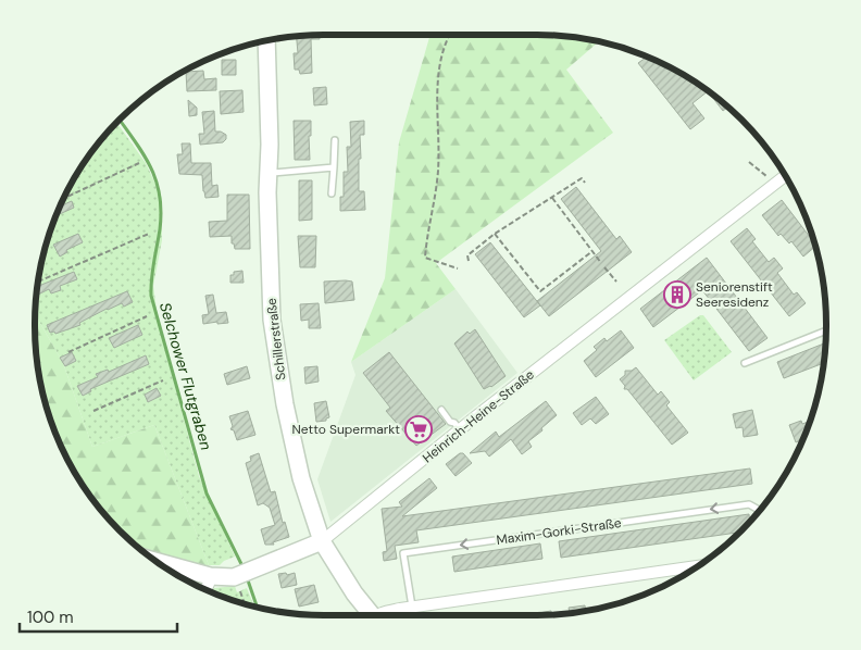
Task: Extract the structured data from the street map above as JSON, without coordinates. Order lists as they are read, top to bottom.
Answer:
{
  "streets": {
    "street": ["Schillerstraße", "Heinrich-Heine-Straße"],
    "lane": ["Maxim-Gorki-Straße"]
  },
  "crossings": [
    ["Schillerstraße", "Heinrich-Heine-Straße"]
  ],
  "one_way": ["Maxim-Gorki-Straße"],
  "water": ["Selchower Flutgraben"],
  "places": {
    "building": ["Seniorenstift Seeresidenz"],
    "supermarket": ["Netto Supermarkt"]
  },
  "scale_bar": "100 m"
}
